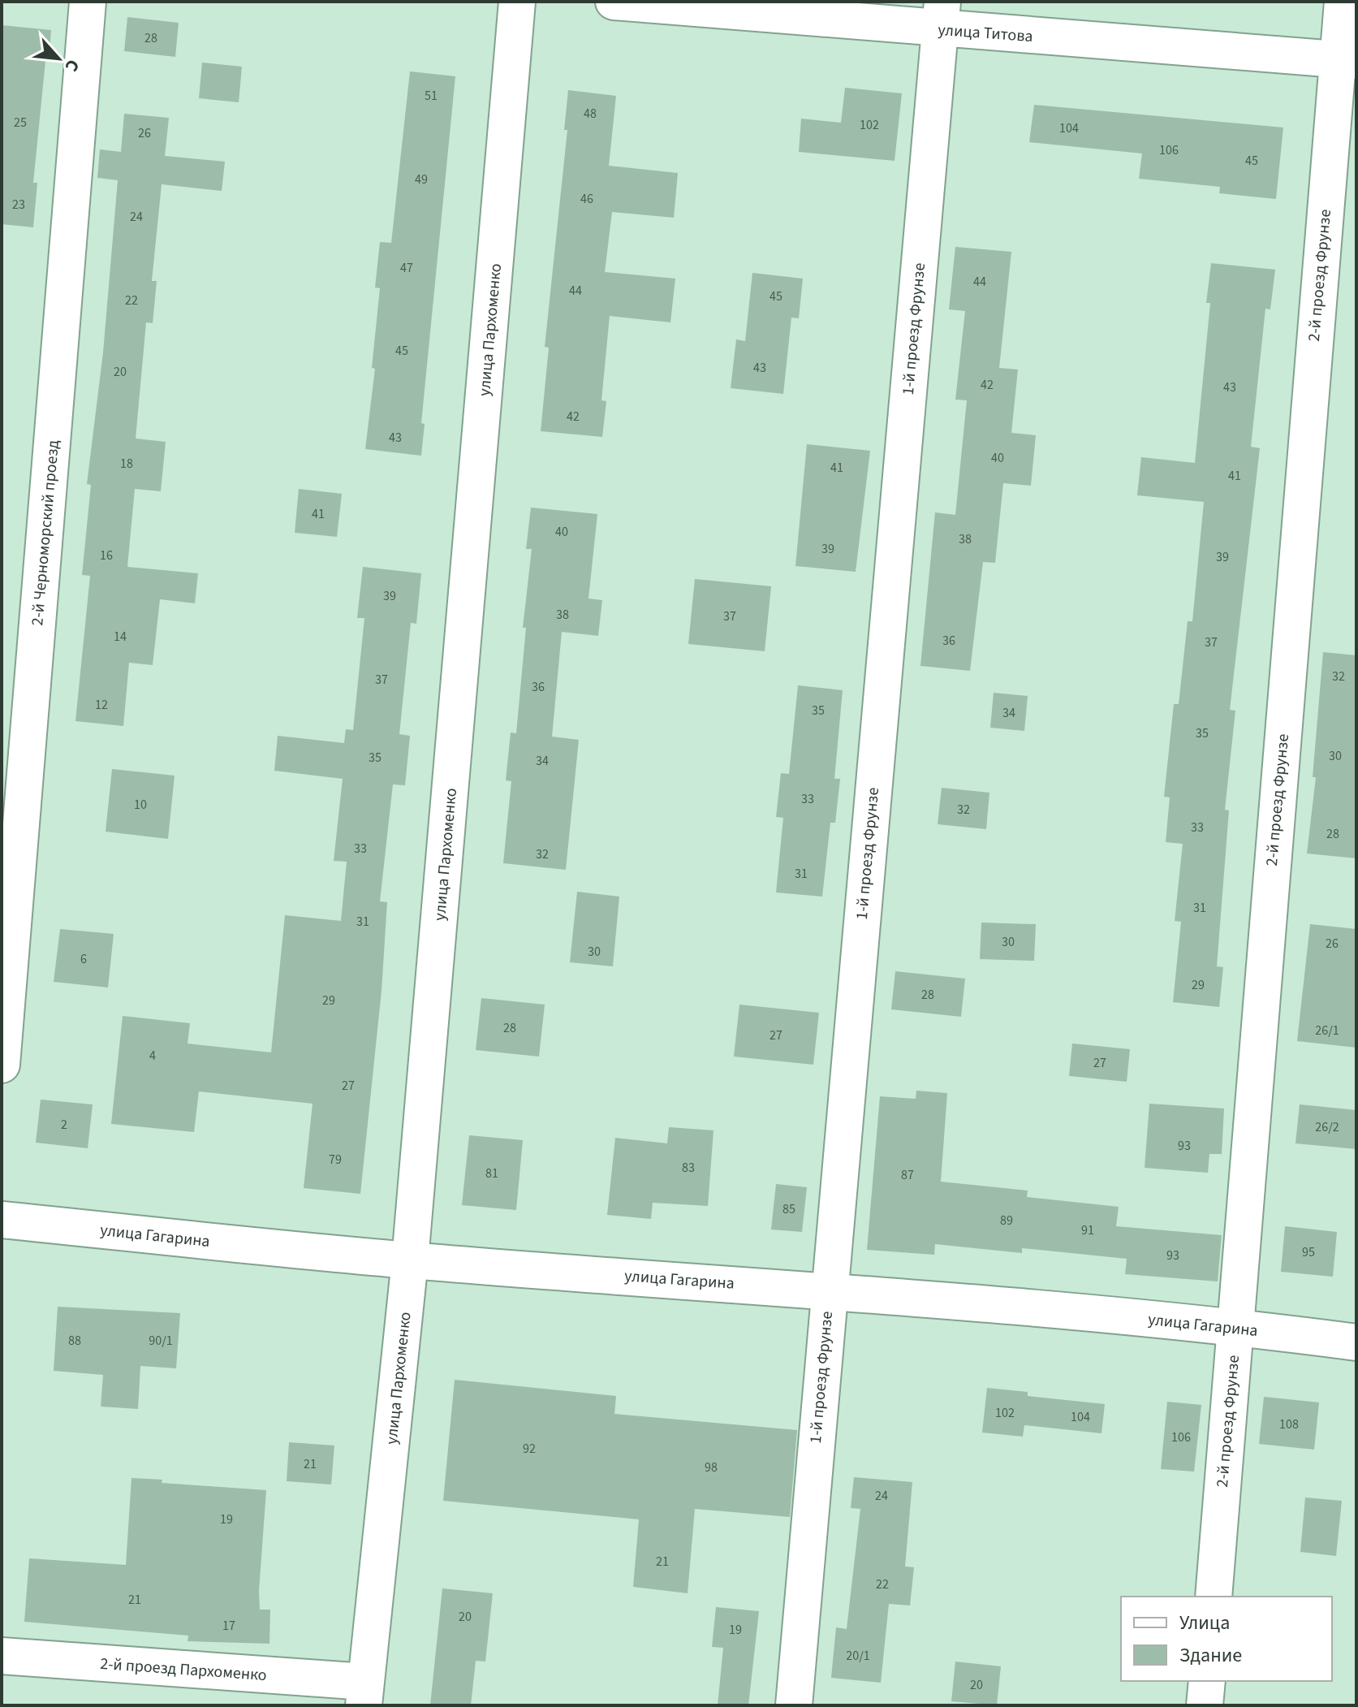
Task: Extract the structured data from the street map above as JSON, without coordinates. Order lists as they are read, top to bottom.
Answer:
{
  "streets": {
    "street": [
      "улица Титова",
      "2-й проезд Фрунзе",
      "1-й проезд Фрунзе",
      "улица Пархоменко",
      "2-й Черноморский проезд",
      "улица Гагарина",
      "2-й проезд Пархоменко"
    ]
  },
  "crossings": [
    ["улица Титова", "2-й проезд Фрунзе"],
    ["улица Титова", "1-й проезд Фрунзе"],
    ["2-й проезд Фрунзе", "улица Гагарина"],
    ["1-й проезд Фрунзе", "улица Гагарина"],
    ["улица Пархоменко", "улица Гагарина"],
    ["улица Пархоменко", "2-й проезд Пархоменко"]
  ],
  "house_numbers": [
    "28",
    "51",
    "48",
    "25",
    "102",
    "104",
    "26",
    "106",
    "45",
    "49",
    "46",
    "23",
    "24",
    "47",
    "44",
    "44",
    "45",
    "22",
    "45",
    "43",
    "20",
    "42",
    "43",
    "42",
    "43",
    "40",
    "18",
    "41",
    "41",
    "41",
    "40",
    "38",
    "39",
    "16",
    "39",
    "39",
    "38",
    "37",
    "14",
    "36",
    "37",
    "32",
    "37",
    "36",
    "12",
    "35",
    "34",
    "35",
    "30",
    "35",
    "34",
    "33",
    "10",
    "32",
    "33",
    "28",
    "33",
    "32",
    "31",
    "31",
    "31",
    "30",
    "26",
    "30",
    "6",
    "29",
    "28",
    "29",
    "28",
    "26/1",
    "27",
    "4",
    "27",
    "27",
    "2",
    "26/2",
    "93",
    "79",
    "83",
    "81",
    "87",
    "85",
    "89",
    "91",
    "95",
    "93",
    "88",
    "90/1",
    "102",
    "104",
    "108",
    "106",
    "92",
    "21",
    "98",
    "24",
    "19",
    "21",
    "22",
    "21",
    "20",
    "17",
    "19",
    "20/1",
    "20"
  ],
  "legend": ["Улица", "Здание"],
  "north": "bottom right"
}
